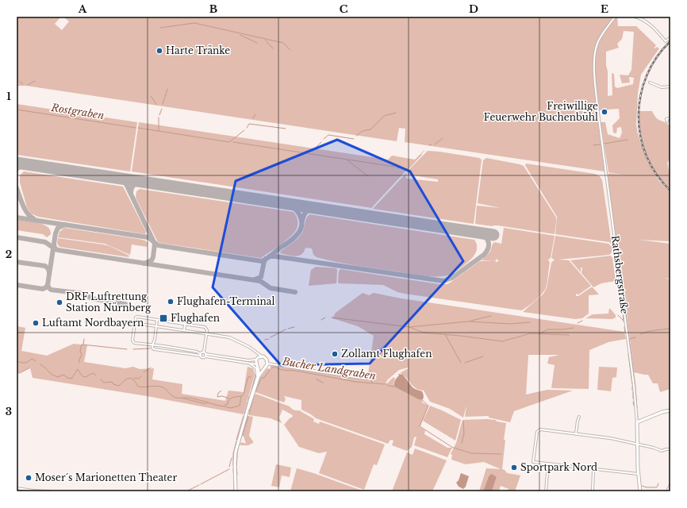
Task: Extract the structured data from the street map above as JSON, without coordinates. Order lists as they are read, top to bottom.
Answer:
{
  "streets": {
    "main road": ["Rathsbergstraße"]
  },
  "water": ["Rostgraben", "Bucher Landgraben"],
  "places": {
    "other": [
      "Harte Tränke",
      "Freiwillige Feuerwehr Buchenbühl",
      "Flughafen-Terminal",
      "DRF Luftrettung Station Nürnberg",
      "Luftamt Nordbayern",
      "Zollamt Flughafen",
      "Sportpark Nord",
      "Moser´s Marionetten Theater"
    ],
    "transit": ["Flughafen"]
  },
  "grid": {
    "columns": [
      "A",
      "B",
      "C",
      "D",
      "E"
    ],
    "rows": ["1", "2", "3"]
  }
}
